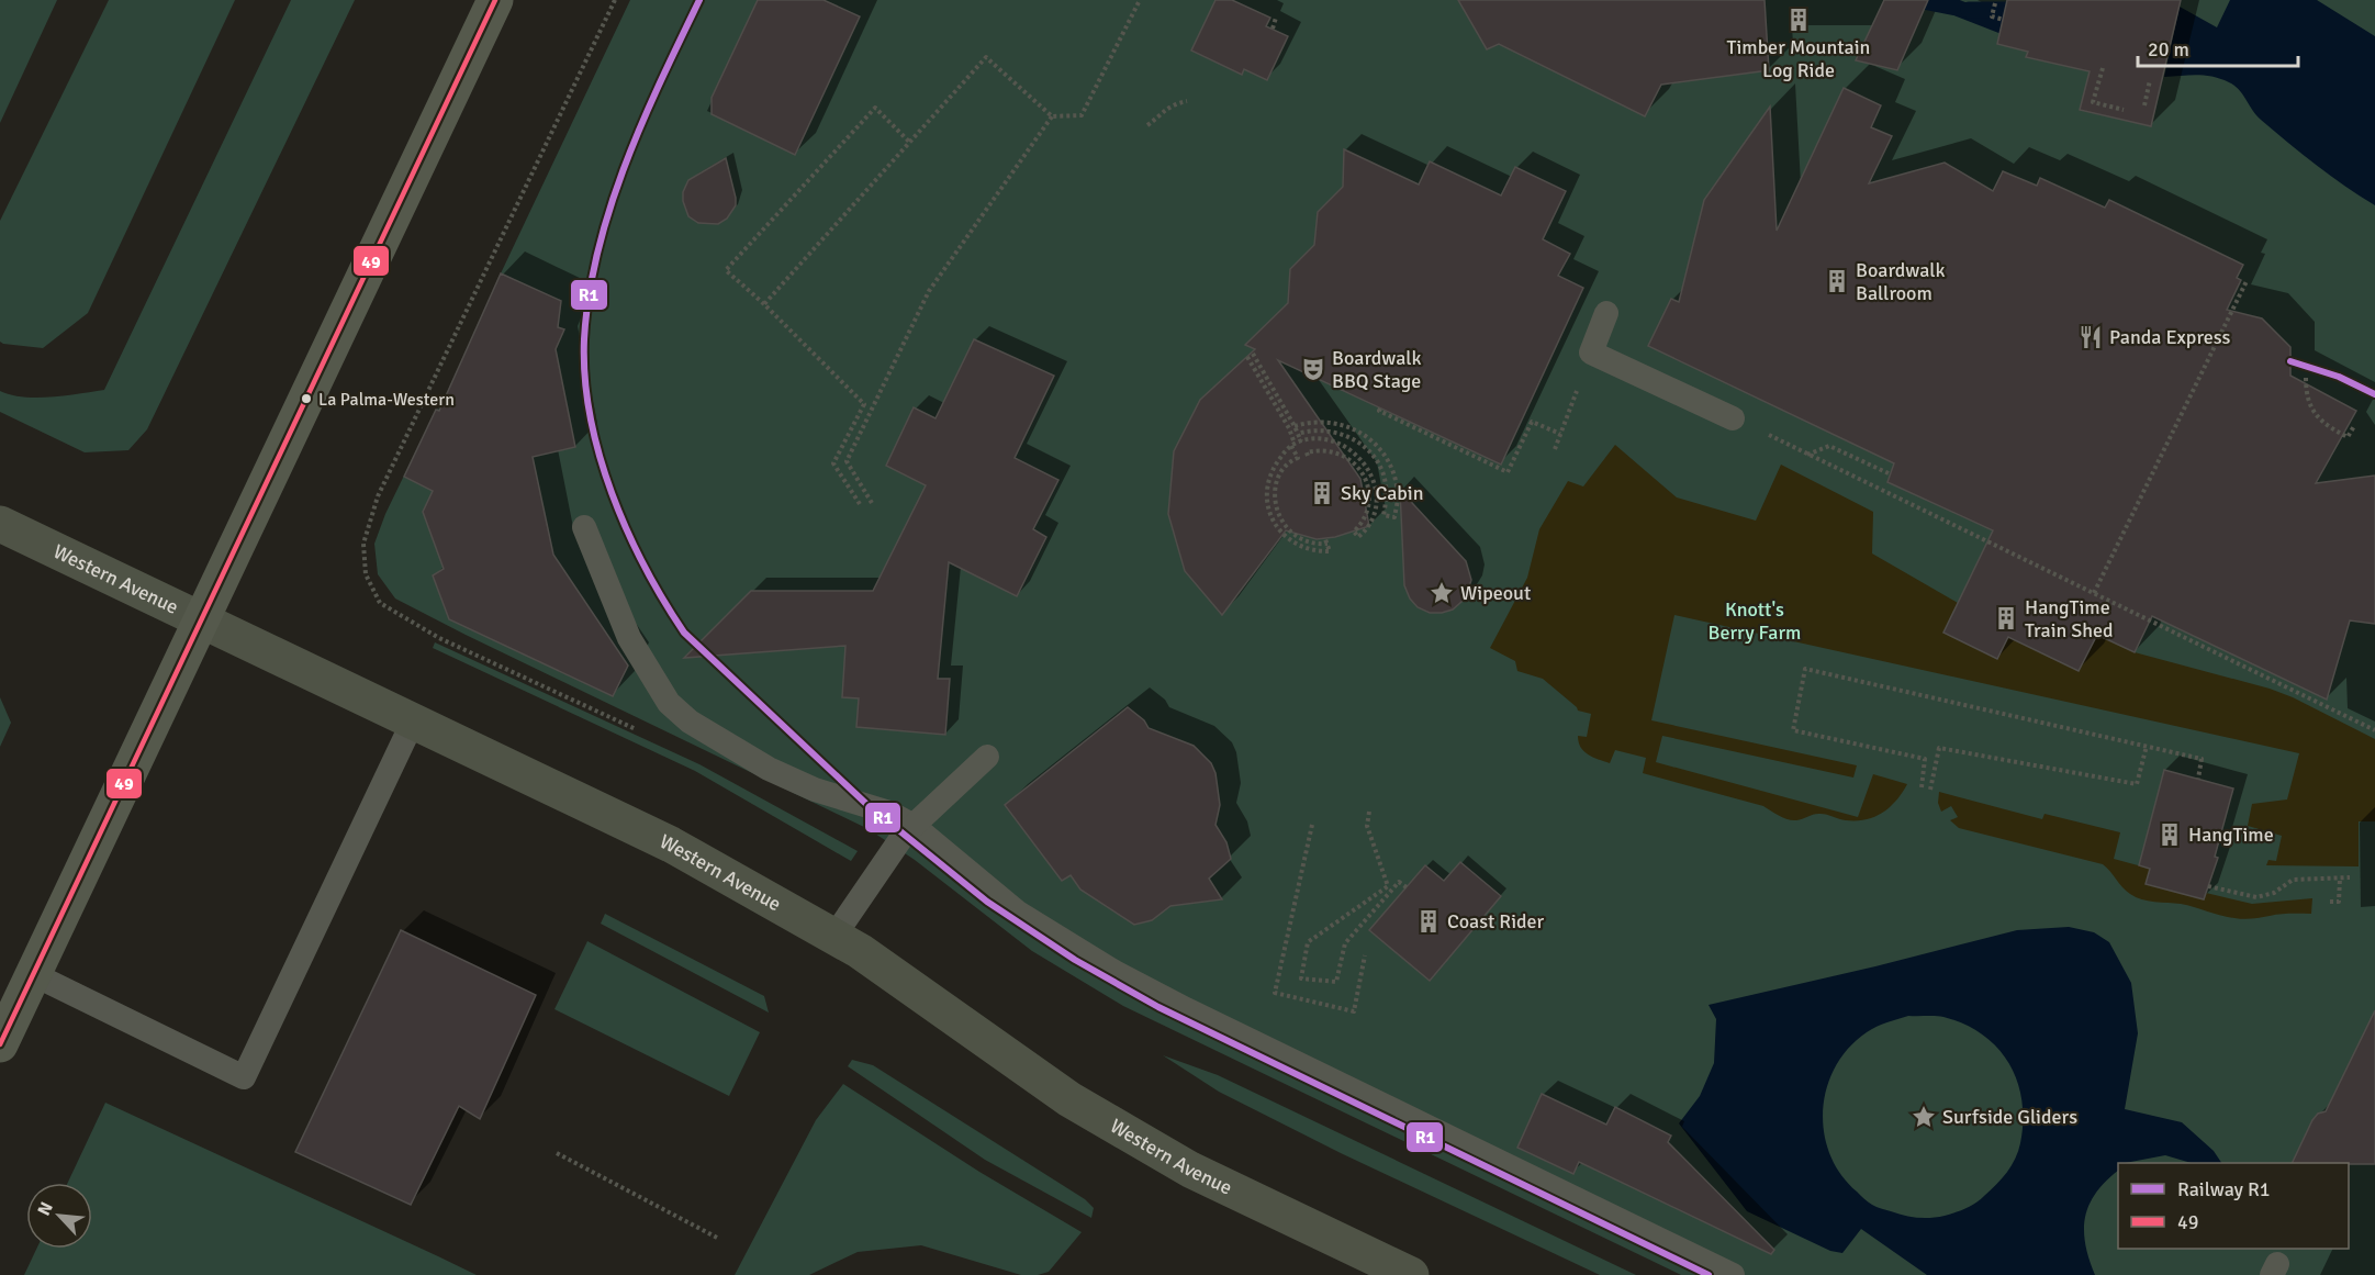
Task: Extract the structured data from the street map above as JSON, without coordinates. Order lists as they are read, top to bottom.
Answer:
{
  "streets": {
    "main road": ["Western Avenue"]
  },
  "parks": ["Knott's Berry Farm"],
  "places": {
    "building": [
      "Timber Mountain Log Ride",
      "Boardwalk Ballroom",
      "Sky Cabin",
      "HangTime Train Shed",
      "HangTime",
      "Coast Rider"
    ],
    "restaurant": ["Panda Express"],
    "theatre": ["Boardwalk BBQ Stage"],
    "other": ["La Palma-Western"],
    "place": ["Wipeout", "Surfside Gliders"]
  },
  "lines": ["rail line R1", "transit line 49"],
  "legend": ["Railway R1", "49"],
  "scale_bar": "20 m",
  "north": "top left"
}
